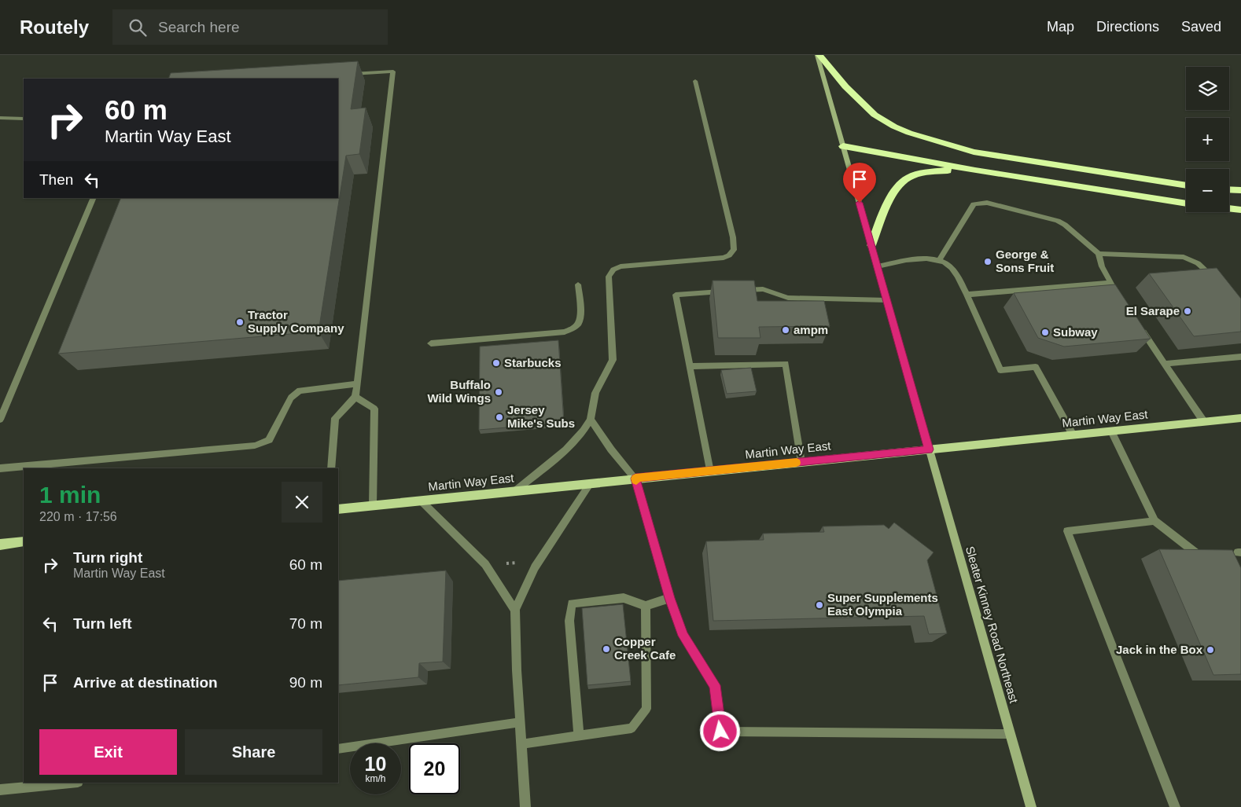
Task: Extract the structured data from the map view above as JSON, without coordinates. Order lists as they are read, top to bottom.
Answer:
{
  "streets": {
    "main road": ["Martin Way East", "Sleater Kinney Road Northeast"]
  },
  "crossings": [
    ["Martin Way East", "Sleater Kinney Road Northeast"]
  ],
  "places": [
    "George & Sons Fruit",
    "El Sarape",
    "Tractor Supply Company",
    "ampm",
    "Subway",
    "Starbucks",
    "Buffalo Wild Wings",
    "Jersey Mike's Subs",
    "Super Supplements East Olympia",
    "Copper Creek Cafe",
    "Jack in the Box"
  ],
  "page": {
    "header": "Routely",
    "search": "Search here",
    "nav": ["Map", "Directions", "Saved"],
    "map_buttons": ["+", "−"],
    "turn": ["60 m", "Martin Way East"],
    "then": "Then",
    "heading": ["1 min", "220 m · 17:56"],
    "list": [
      {
        "name": "Turn right",
        "note": "Martin Way East",
        "value": "60 m"
      },
      {
        "name": "Turn left",
        "value": "70 m"
      },
      {
        "name": "Arrive at destination",
        "value": "90 m"
      }
    ],
    "buttons": ["Exit", "Share"],
    "speed": "10 km/h",
    "limit": "20"
  }
}
